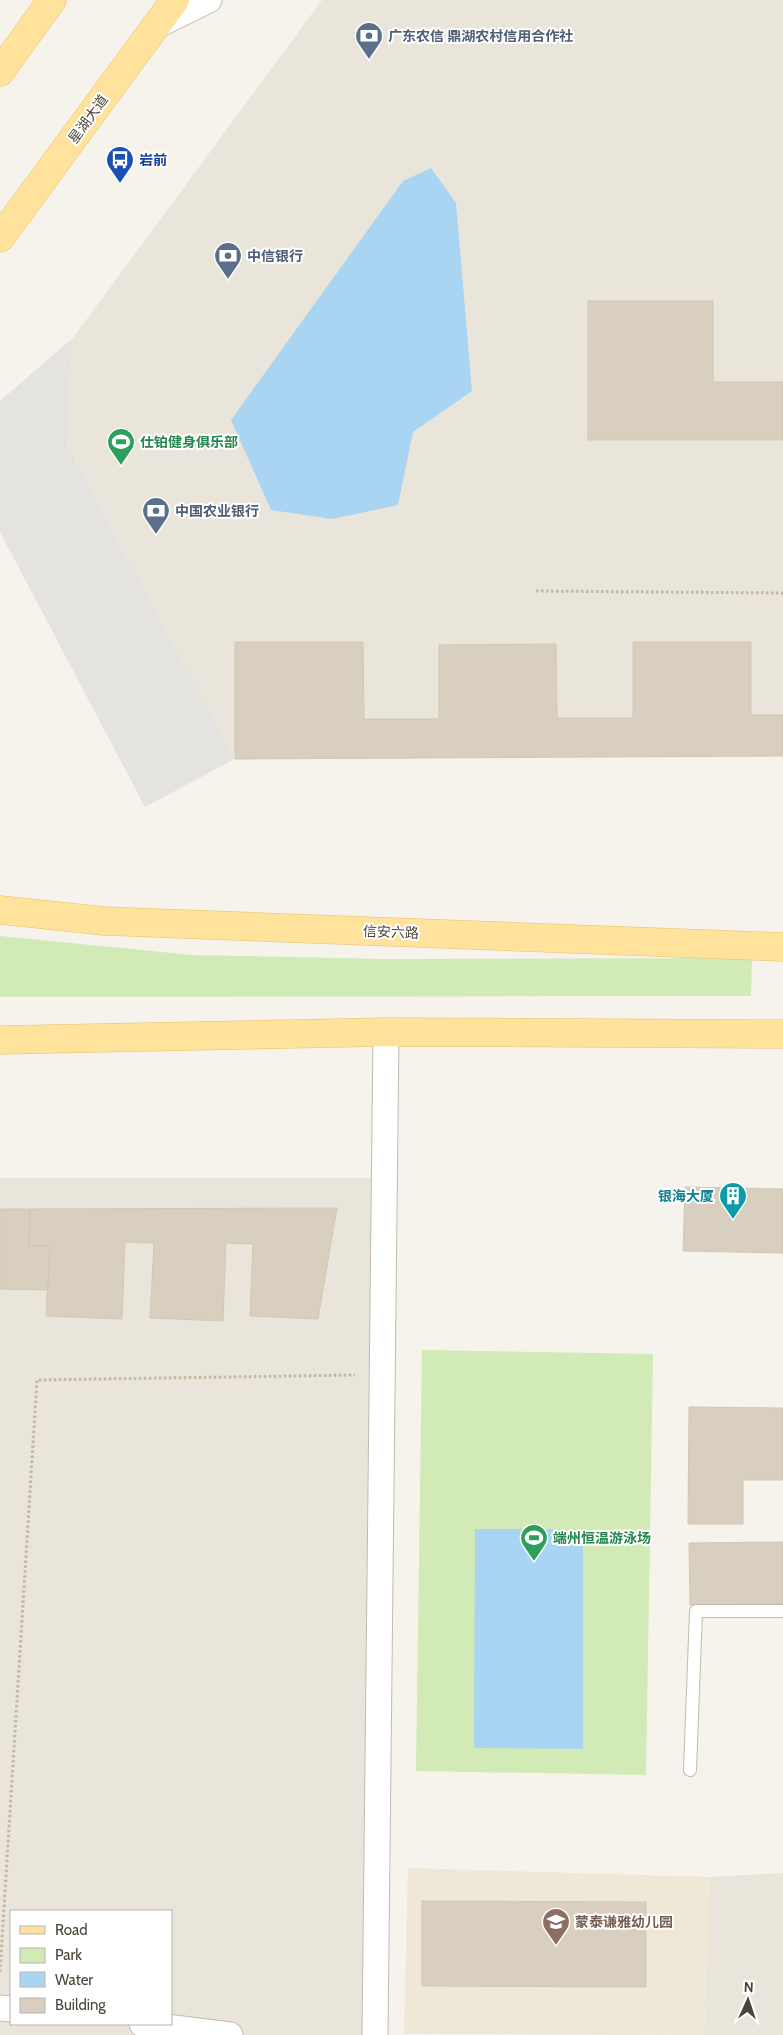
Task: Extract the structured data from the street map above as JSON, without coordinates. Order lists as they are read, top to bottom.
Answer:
{
  "streets": {
    "main road": ["星湖大道", "信安六路"]
  },
  "places": {
    "bank": ["广东农信 鼎湖农村信用合作社", "中信银行", "中国农业银行"],
    "bus stop": ["岩前"],
    "sports": ["仕铂健身俱乐部", "端州恒温游泳场"],
    "building": ["银海大厦"],
    "school or university": ["蒙泰谦雅幼儿园"]
  },
  "legend": [
    "Road",
    "Park",
    "Water",
    "Building"
  ],
  "north": "top"
}
